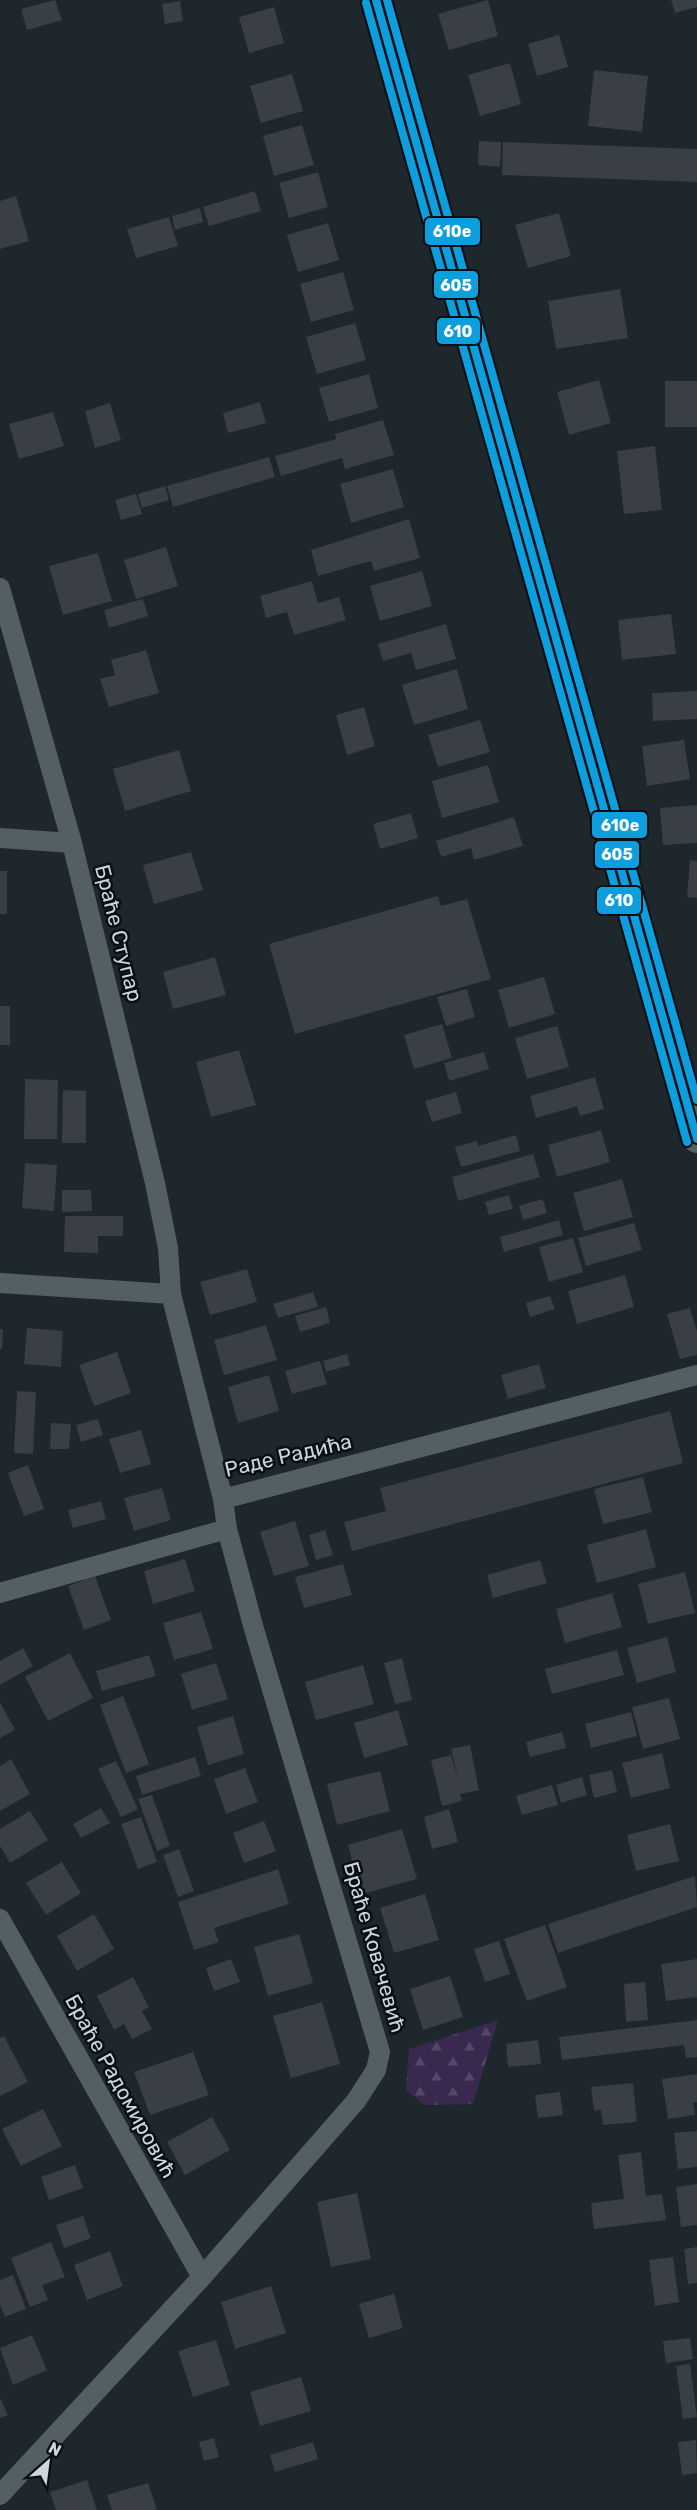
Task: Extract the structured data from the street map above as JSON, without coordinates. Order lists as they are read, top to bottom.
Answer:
{
  "streets": {
    "street": [
      "Браће Ступар",
      "Раде Радића",
      "Браће Ковачевић",
      "Браће Радомировић"
    ]
  },
  "crossings": [
    ["Браће Ступар", "Раде Радића"],
    ["Раде Радића", "Браће Ковачевић"],
    ["Браће Ковачевић", "Браће Радомировић"]
  ],
  "lines": ["transit line 605", "transit line 610e", "transit line 610"],
  "north": "top right"
}
